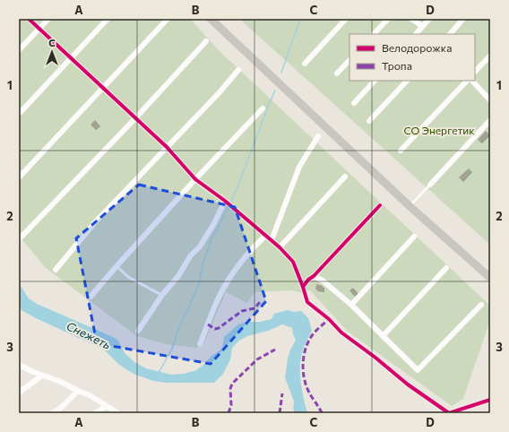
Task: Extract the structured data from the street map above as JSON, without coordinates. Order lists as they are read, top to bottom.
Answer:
{
  "water": ["Снежеть"],
  "parks": ["СО Энергетик"],
  "legend": ["Велодорожка", "Тропа"],
  "north": "top",
  "grid": {
    "columns": [
      "A",
      "B",
      "C",
      "D"
    ],
    "rows": ["1", "2", "3"]
  }
}
